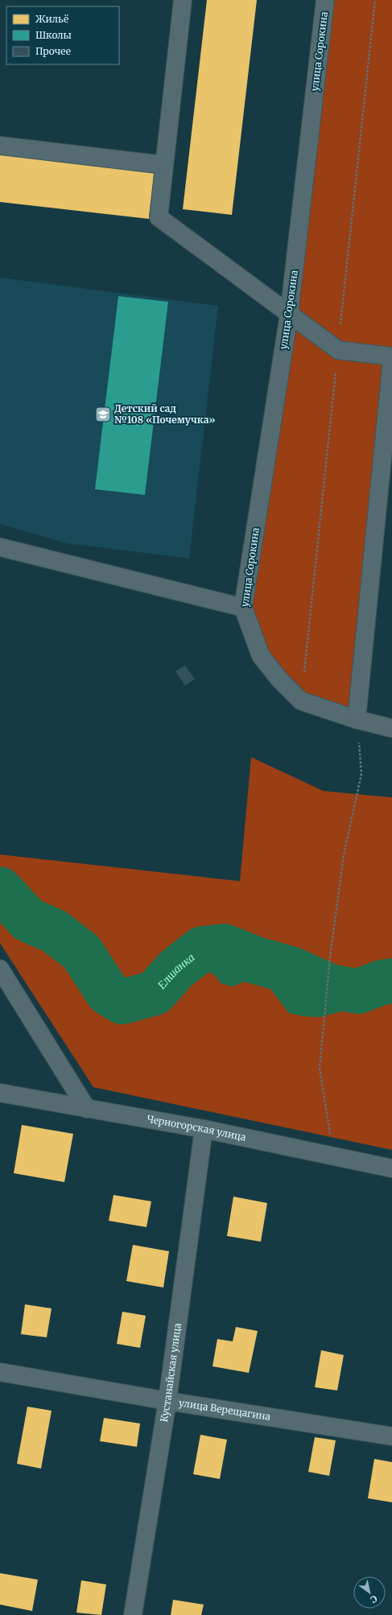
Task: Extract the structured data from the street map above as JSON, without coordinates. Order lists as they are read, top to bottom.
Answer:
{
  "streets": {
    "street": [
      "улица Сорокина",
      "Черногорская улица",
      "Кустанайская улица",
      "улица Верещагина"
    ]
  },
  "crossings": [
    ["Черногорская улица", "Кустанайская улица"],
    ["Кустанайская улица", "улица Верещагина"]
  ],
  "water": ["Елшанка"],
  "places": {
    "school or university": ["Детский сад №108 «Почемучка»"]
  },
  "legend": ["Жильё", "Школы", "Прочее"],
  "north": "bottom right"
}
